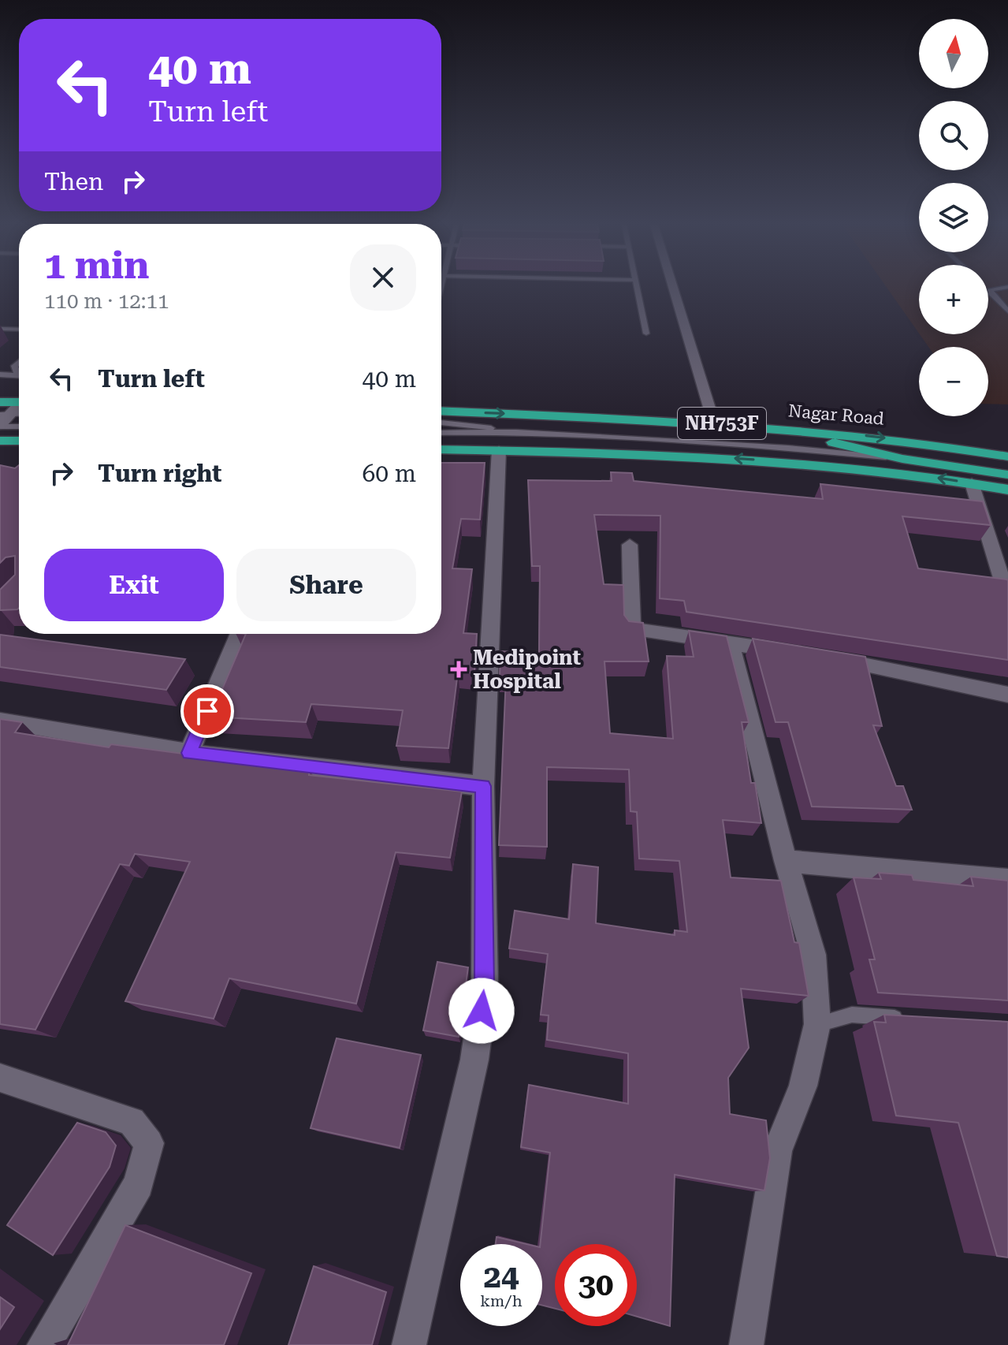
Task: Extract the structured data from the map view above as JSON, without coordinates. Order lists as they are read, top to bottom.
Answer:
{
  "streets": {
    "highway": ["Nagar Road", "NH753F"]
  },
  "places": {
    "health": ["Medipoint Hospital"]
  },
  "north": "top",
  "page": {
    "map_buttons": ["+", "−"],
    "turn": ["40 m", "Turn left"],
    "then": "Then",
    "heading": ["1 min", "110 m · 12:11"],
    "list": [
      {
        "name": "Turn left",
        "value": "40 m"
      },
      {
        "name": "Turn right",
        "value": "60 m"
      }
    ],
    "buttons": ["Exit", "Share"],
    "speed": "24 km/h",
    "limit": "30"
  }
}
